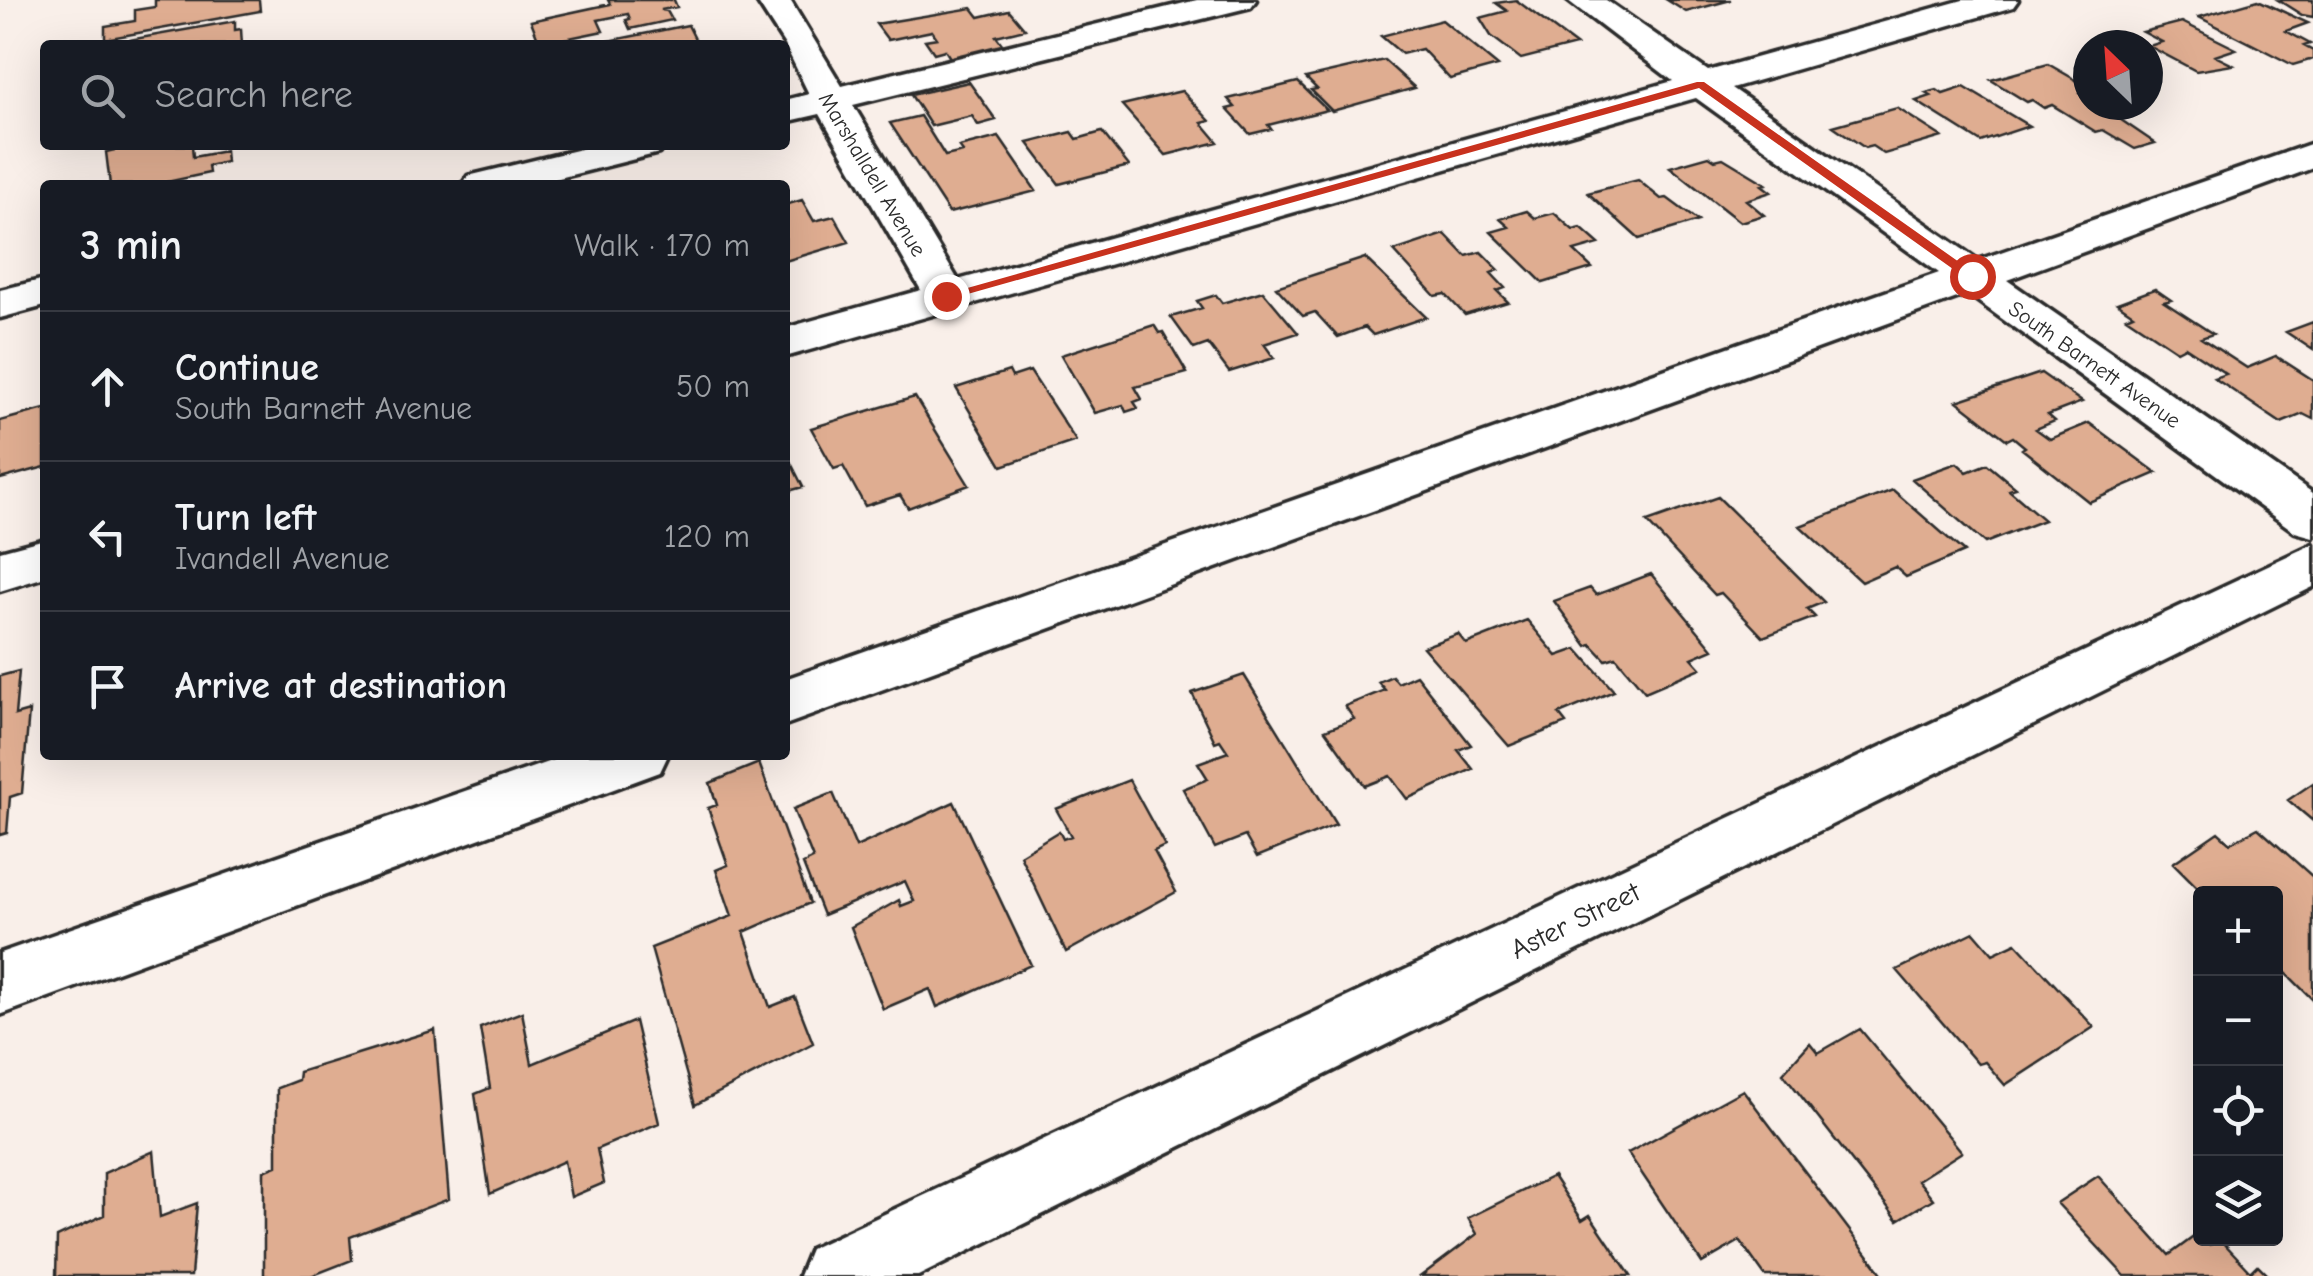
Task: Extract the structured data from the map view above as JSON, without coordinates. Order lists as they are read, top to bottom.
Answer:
{
  "streets": {
    "street": ["Marshalldell Avenue", "South Barnett Avenue", "Aster Street"]
  },
  "north": "top left",
  "page": {
    "search": "Search here",
    "heading": ["3 min", "Walk · 170 m"],
    "list": [
      ["Continue", "South Barnett Avenue", "50 m"],
      ["Turn left", "Ivandell Avenue", "120 m"],
      "Arrive at destination"
    ],
    "map_buttons": ["+", "−"]
  }
}
